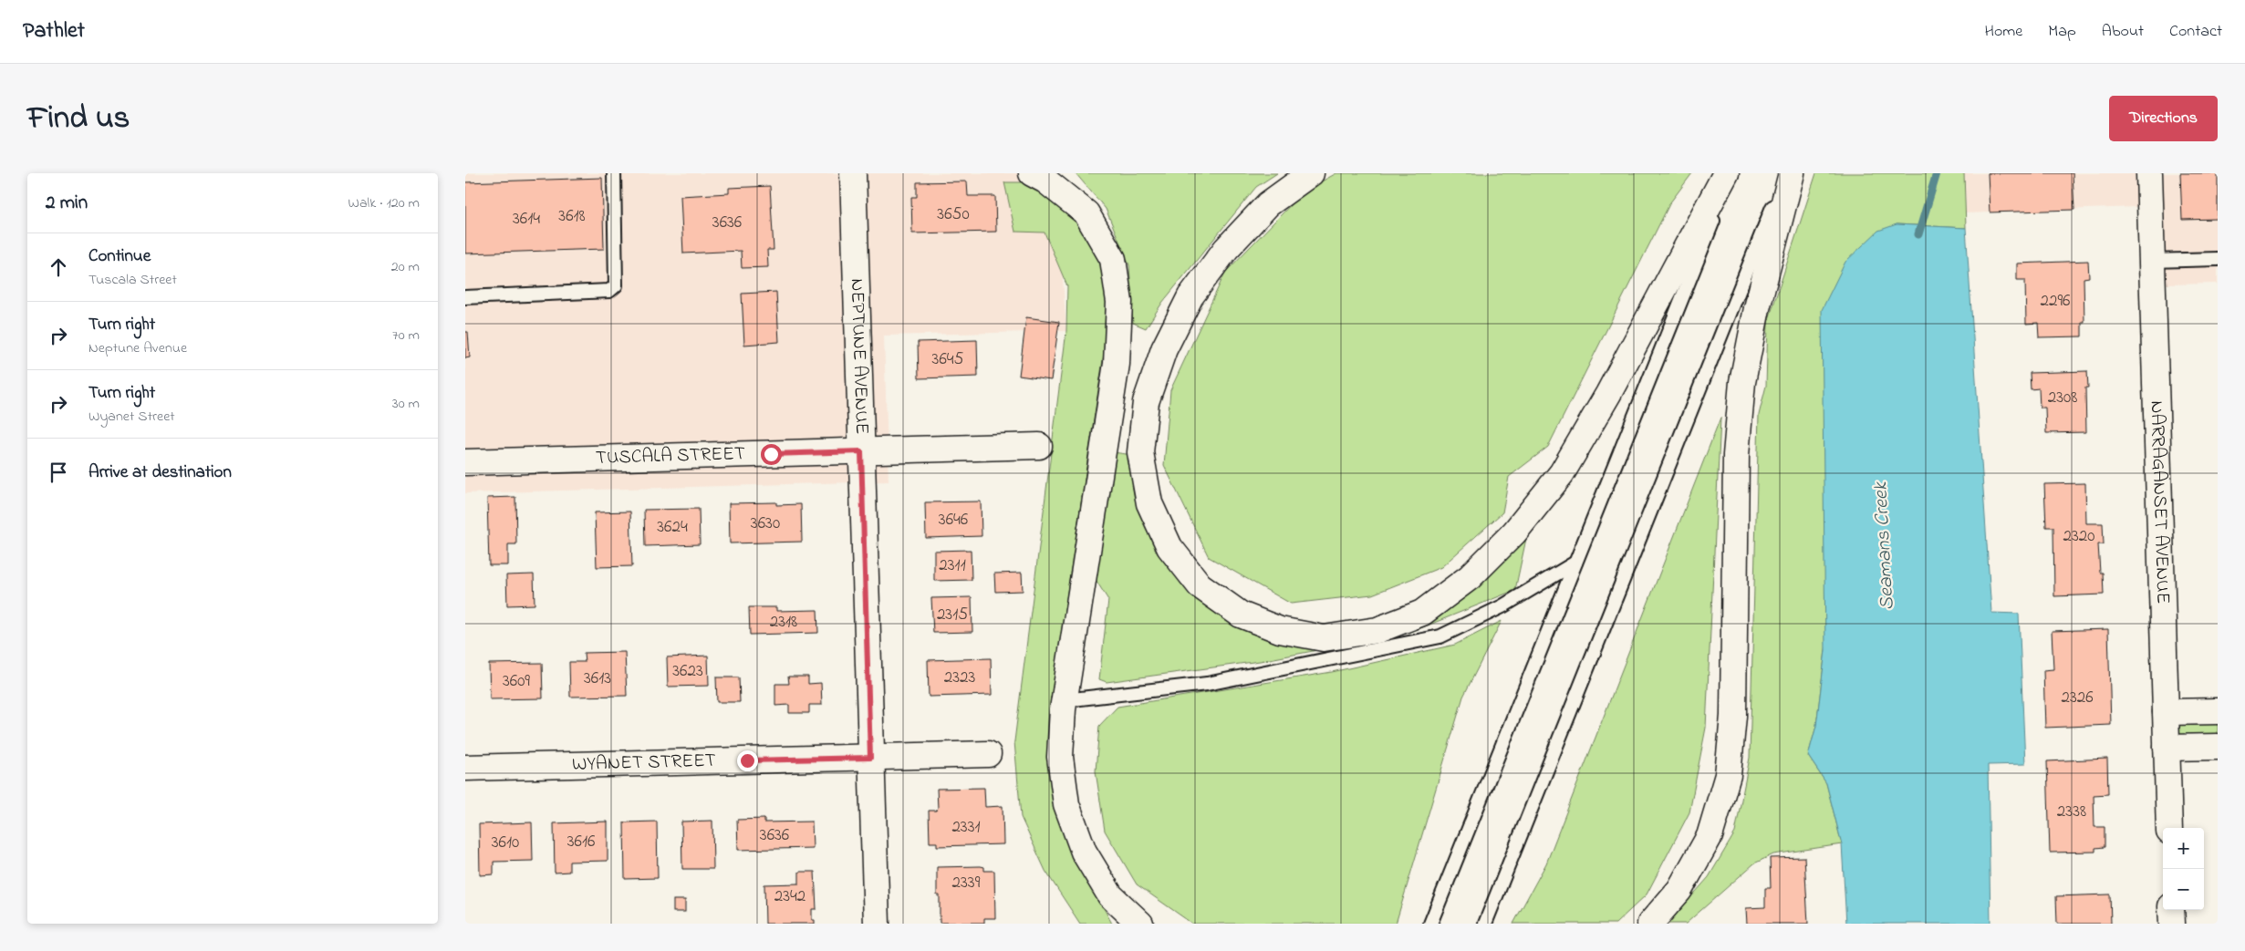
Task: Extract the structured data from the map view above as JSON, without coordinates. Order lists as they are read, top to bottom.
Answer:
{
  "streets": {
    "main road": [
      "NEPTUNE AVENUE",
      "TUSCALA STREET",
      "NARRAGANSET AVENUE",
      "WYANET STREET"
    ]
  },
  "crossings": [
    ["NEPTUNE AVENUE", "TUSCALA STREET"],
    ["NEPTUNE AVENUE", "WYANET STREET"]
  ],
  "water": ["Seamans Creek"],
  "house_numbers": [
    "3650",
    "3618",
    "3614",
    "3636",
    "2296",
    "3645",
    "2308",
    "3646",
    "3630",
    "3624",
    "2320",
    "2311",
    "2315",
    "2318",
    "3623",
    "2323",
    "3613",
    "3609",
    "2326",
    "2338",
    "2331",
    "3636",
    "3616",
    "3610",
    "2339",
    "2342"
  ],
  "page": {
    "header": "Pathlet",
    "nav": [
      "Home",
      "Map",
      "About",
      "Contact"
    ],
    "title": "Find us",
    "buttons": "Directions",
    "heading": ["2 min", "Walk · 120 m"],
    "list": [
      ["Continue", "Tuscala Street", "20 m"],
      ["Turn right", "Neptune Avenue", "70 m"],
      ["Turn right", "Wyanet Street", "30 m"],
      "Arrive at destination"
    ],
    "map_buttons": ["+", "−"]
  }
}
